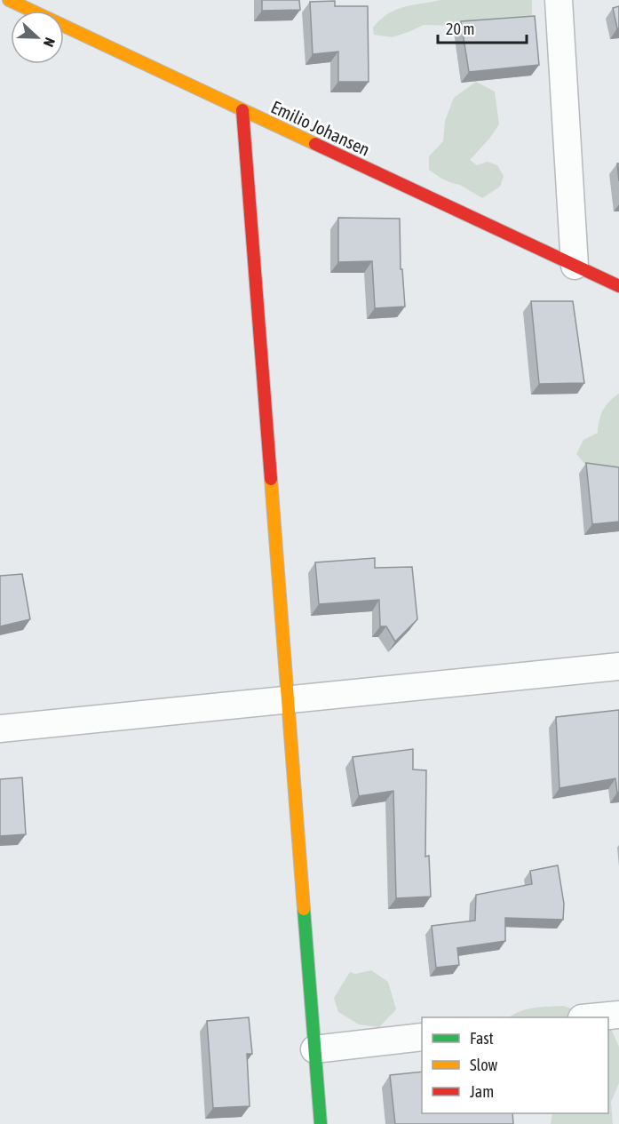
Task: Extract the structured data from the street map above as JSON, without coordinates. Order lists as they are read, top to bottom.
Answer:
{
  "streets": {
    "street": ["Emilio Johansen"]
  },
  "legend": ["Fast", "Slow", "Jam"],
  "scale_bar": "20 m",
  "north": "right"
}
